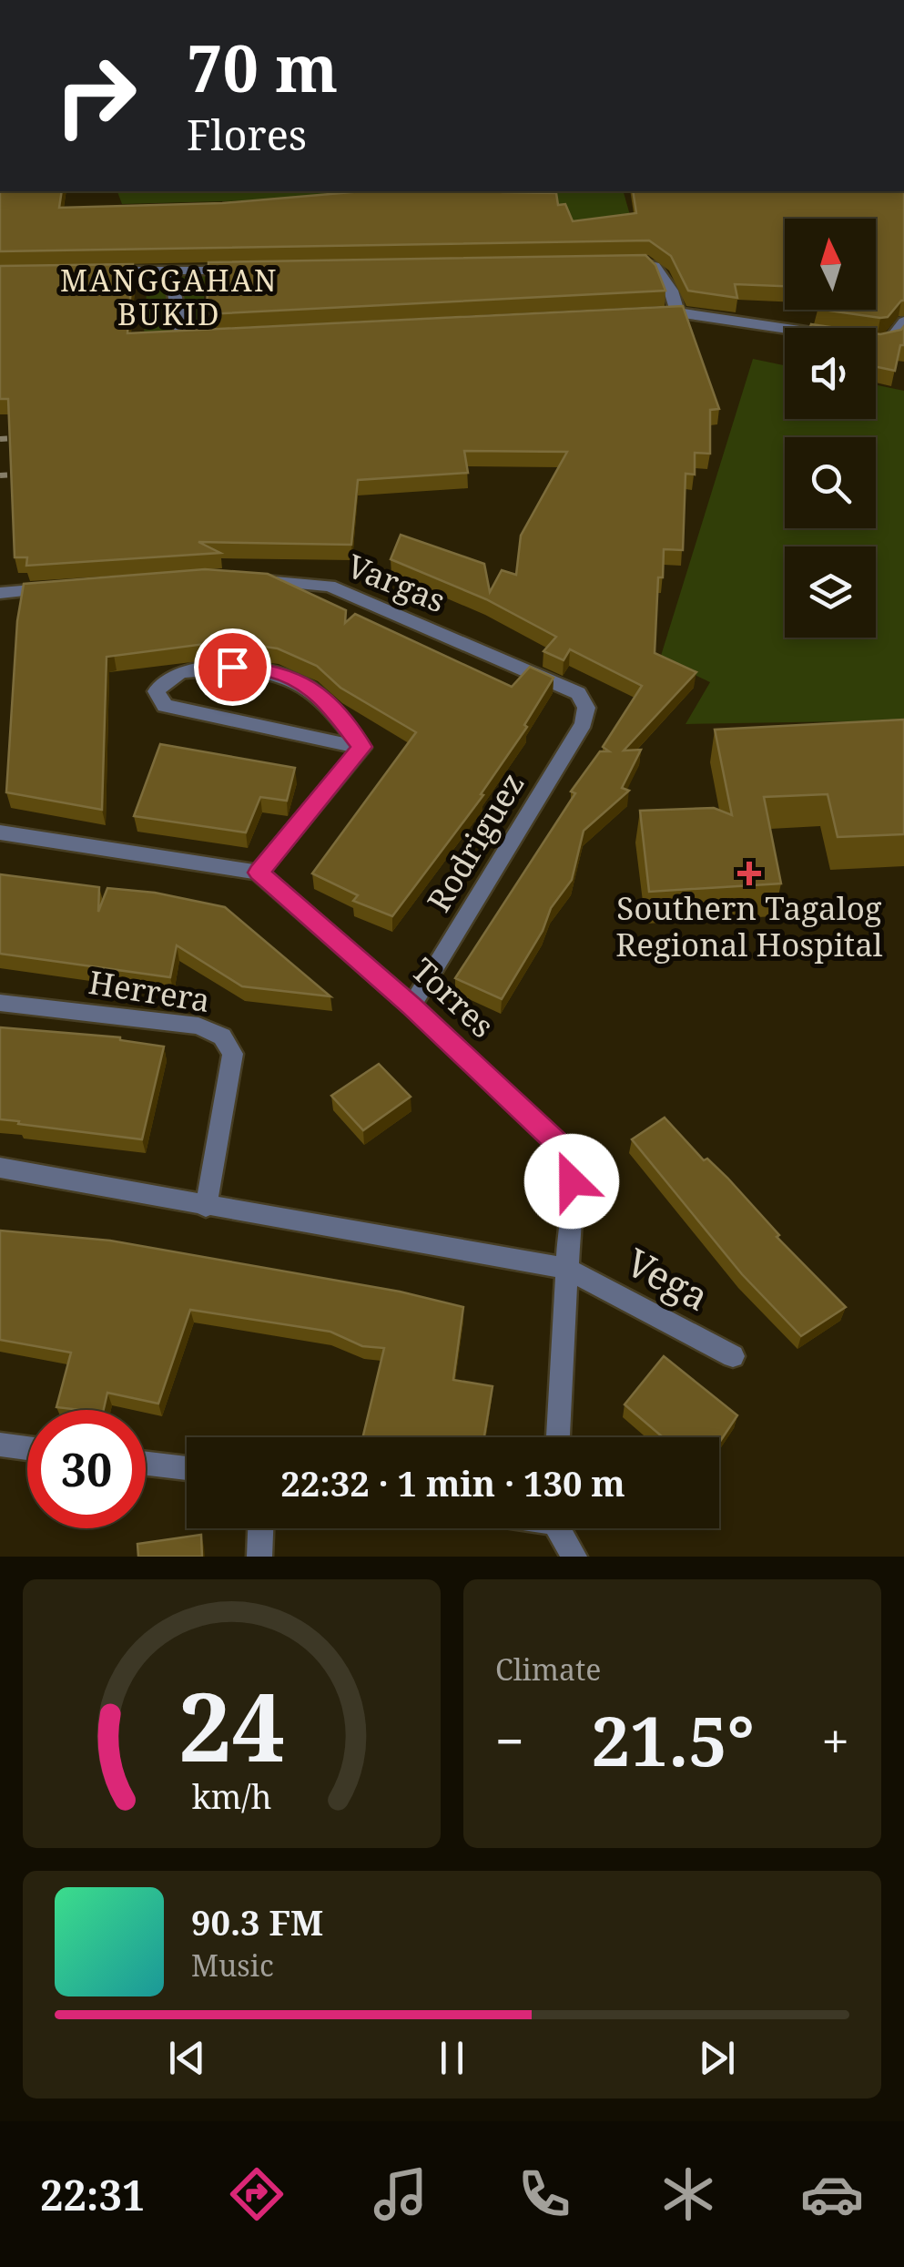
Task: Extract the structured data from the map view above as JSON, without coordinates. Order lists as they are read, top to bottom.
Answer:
{
  "streets": {
    "street": [
      "Vargas",
      "Rodriguez",
      "Herrera",
      "Torres",
      "Vega"
    ]
  },
  "crossings": [
    ["Vargas", "Rodriguez"],
    ["Rodriguez", "Torres"],
    ["Torres", "Vega"]
  ],
  "districts": ["MANGGAHAN BUKID"],
  "places": {
    "health": ["Southern Tagalog Regional Hospital"]
  },
  "north": "top",
  "page": {
    "turn": ["70 m", "Flores"],
    "limit": "30",
    "trip": "22:32 · 1 min · 130 m",
    "tile": "Climate",
    "heat": ["−", "21.5°", "+"],
    "song": ["90.3 FM", "Music"],
    "tabs": "22:31",
    "gauge": ["24", "km/h"]
  }
}
